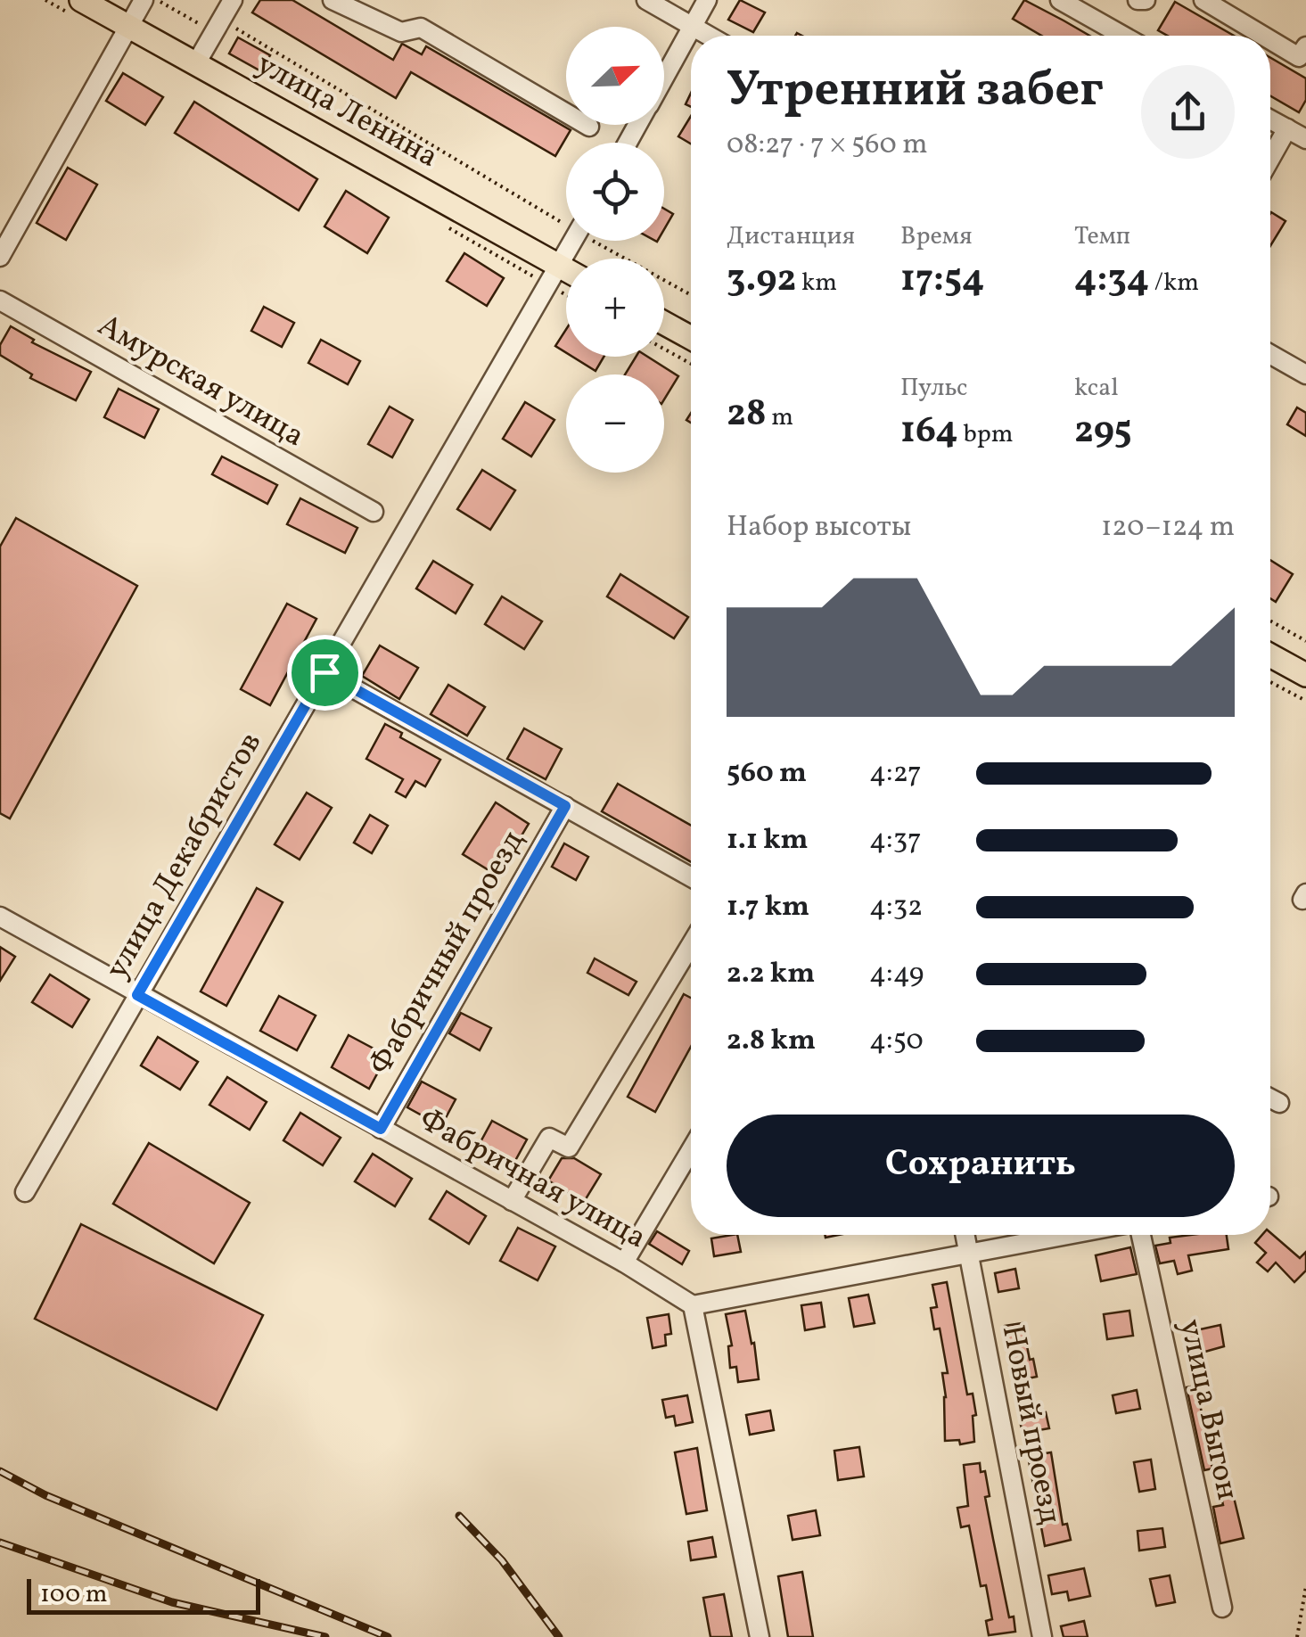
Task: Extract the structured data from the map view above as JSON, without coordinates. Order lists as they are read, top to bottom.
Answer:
{
  "streets": {
    "main road": ["улица Ленина"],
    "street": [
      "Амурская улица",
      "улица Декабристов",
      "Фабричный проезд",
      "Фабричная улица",
      "улица Выгон",
      "Новый проезд"
    ]
  },
  "crossings": [
    ["улица Ленина", "улица Декабристов"],
    ["улица Декабристов", "Фабричная улица"],
    ["Фабричный проезд", "Фабричная улица"]
  ],
  "scale_bar": "100 m",
  "north": "top right",
  "page": {
    "map_buttons": ["+", "−"],
    "heading": ["Утренний забег", "08:27 · 7 × 560 m"],
    "stats": [
      ["Дистанция", "3.92 km"],
      ["Время", "17:54"],
      ["Темп", "4:34 /km"],
      ["28 m"],
      ["Пульс", "164 bpm"],
      ["kcal", "295"]
    ],
    "chart": ["Набор высоты", "120–124 m"],
    "list": [
      {
        "name": "560 m",
        "note": "4:27"
      },
      {
        "name": "1.1 km",
        "note": "4:37"
      },
      {
        "name": "1.7 km",
        "note": "4:32"
      },
      {
        "name": "2.2 km",
        "note": "4:49"
      },
      {
        "name": "2.8 km",
        "note": "4:50"
      }
    ],
    "buttons": "Сохранить",
    "scale": "100 m"
  }
}
